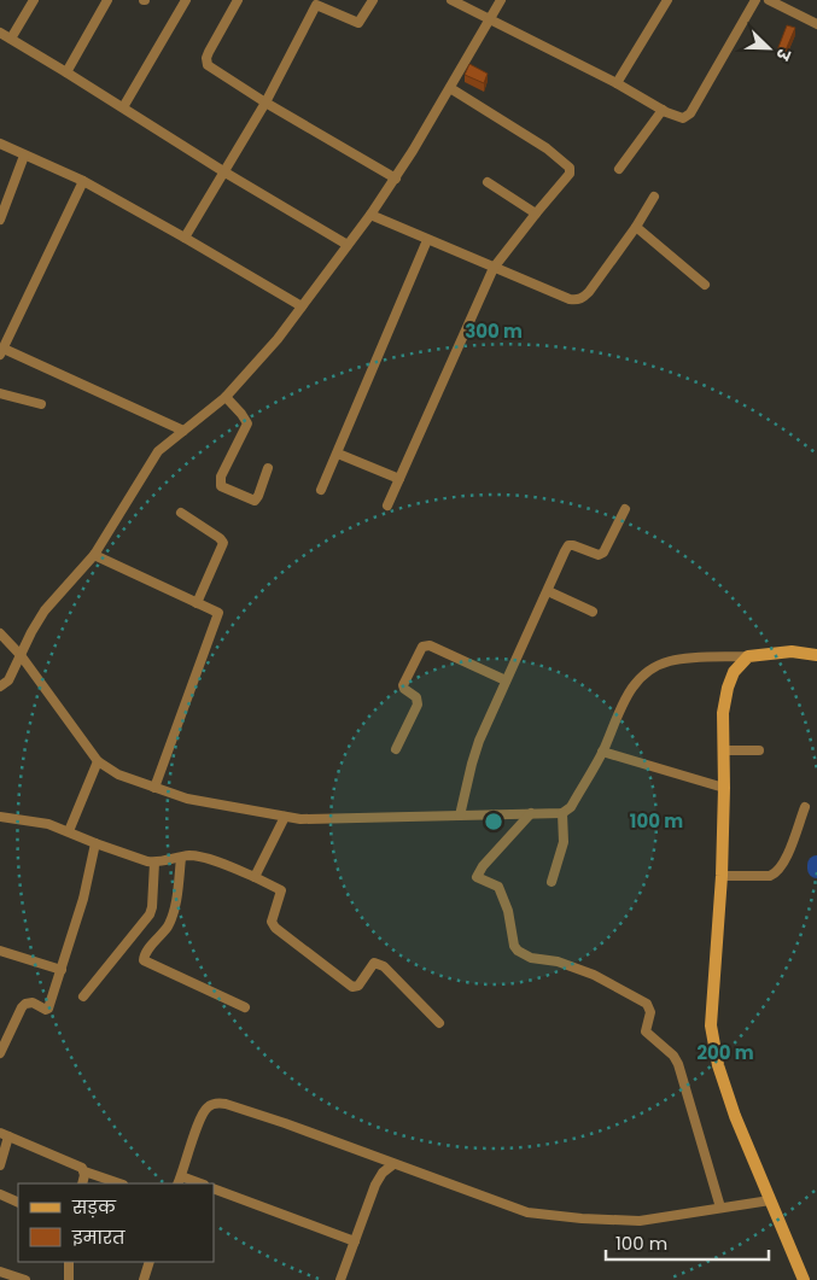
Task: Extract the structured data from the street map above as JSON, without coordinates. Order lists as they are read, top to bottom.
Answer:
{
  "legend": ["सड़क", "इमारत"],
  "scale_bar": "100 m",
  "north": "bottom right",
  "rings": ["300 m", "100 m", "200 m"]
}
